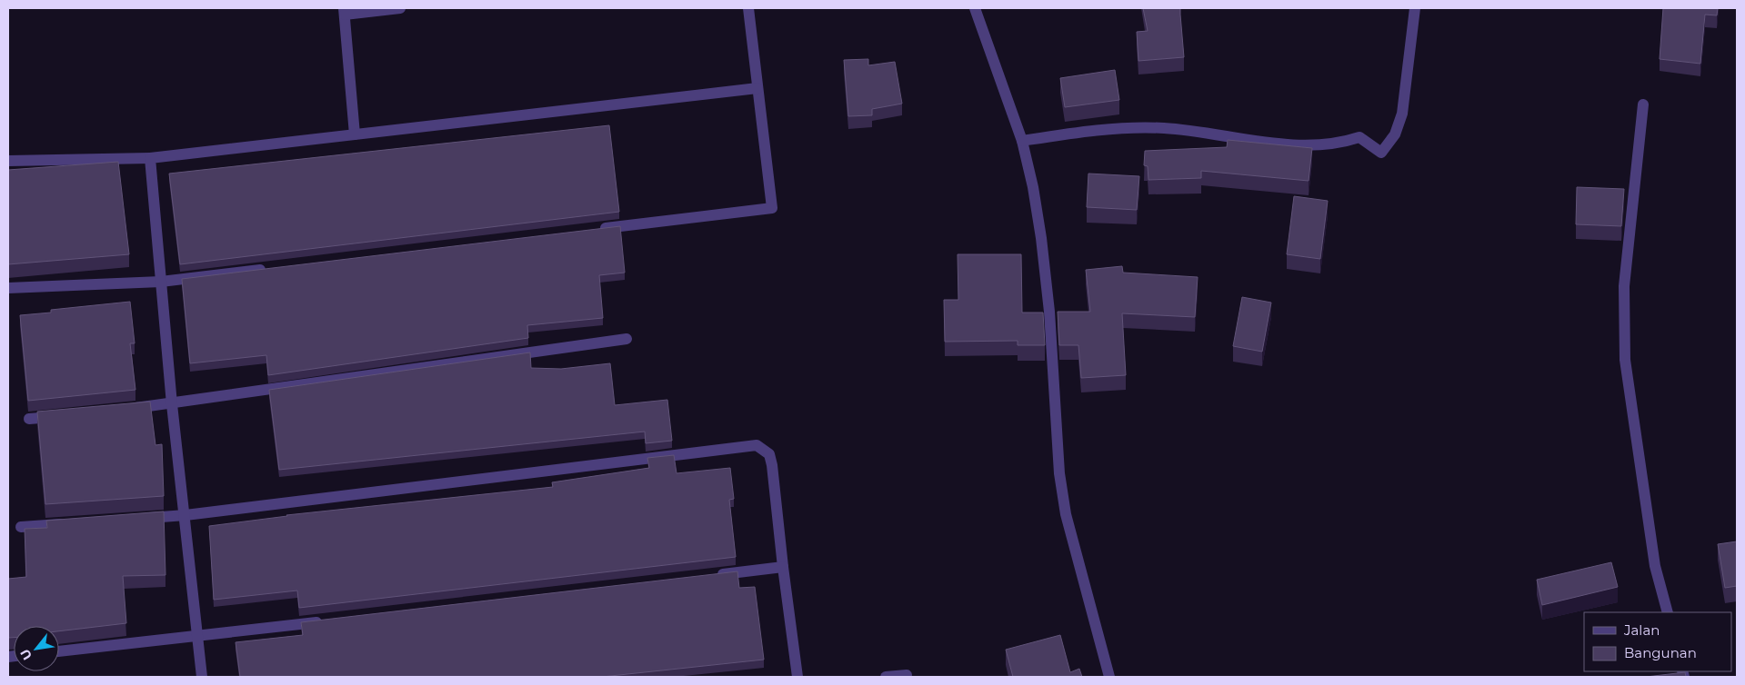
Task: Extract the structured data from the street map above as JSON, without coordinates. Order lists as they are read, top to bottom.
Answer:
{
  "legend": ["Jalan", "Bangunan"],
  "north": "bottom left"
}
